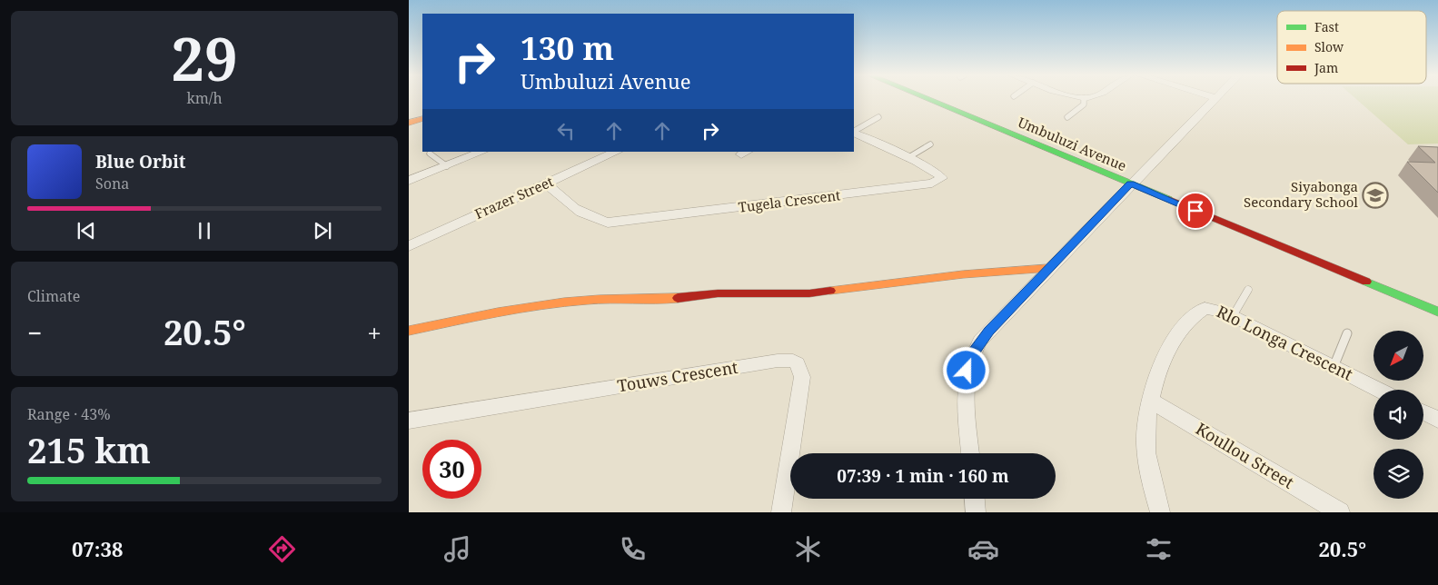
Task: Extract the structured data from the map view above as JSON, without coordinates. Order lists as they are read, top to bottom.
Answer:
{
  "streets": {
    "street": [
      "Umbuluzi Avenue",
      "Frazer Street",
      "Tugela Crescent",
      "Rlo Longa Crescent",
      "Touws Crescent",
      "Koullou Street"
    ]
  },
  "crossings": [
    ["Frazer Street", "Tugela Crescent"],
    ["Rlo Longa Crescent", "Koullou Street"]
  ],
  "places": {
    "school or university": ["Siyabonga Secondary School"]
  },
  "legend": ["Fast", "Slow", "Jam"],
  "north": "bottom left",
  "page": {
    "tile": [
      ["29", "km/h"],
      "Climate",
      ["Range · 43%", "215 km"]
    ],
    "turn": ["130 m", "Umbuluzi Avenue"],
    "song": ["Blue Orbit", "Sona"],
    "heat": ["−", "20.5°", "+"],
    "limit": "30",
    "trip": "07:39 · 1 min · 160 m",
    "tabs": ["07:38", "20.5°"]
  }
}
